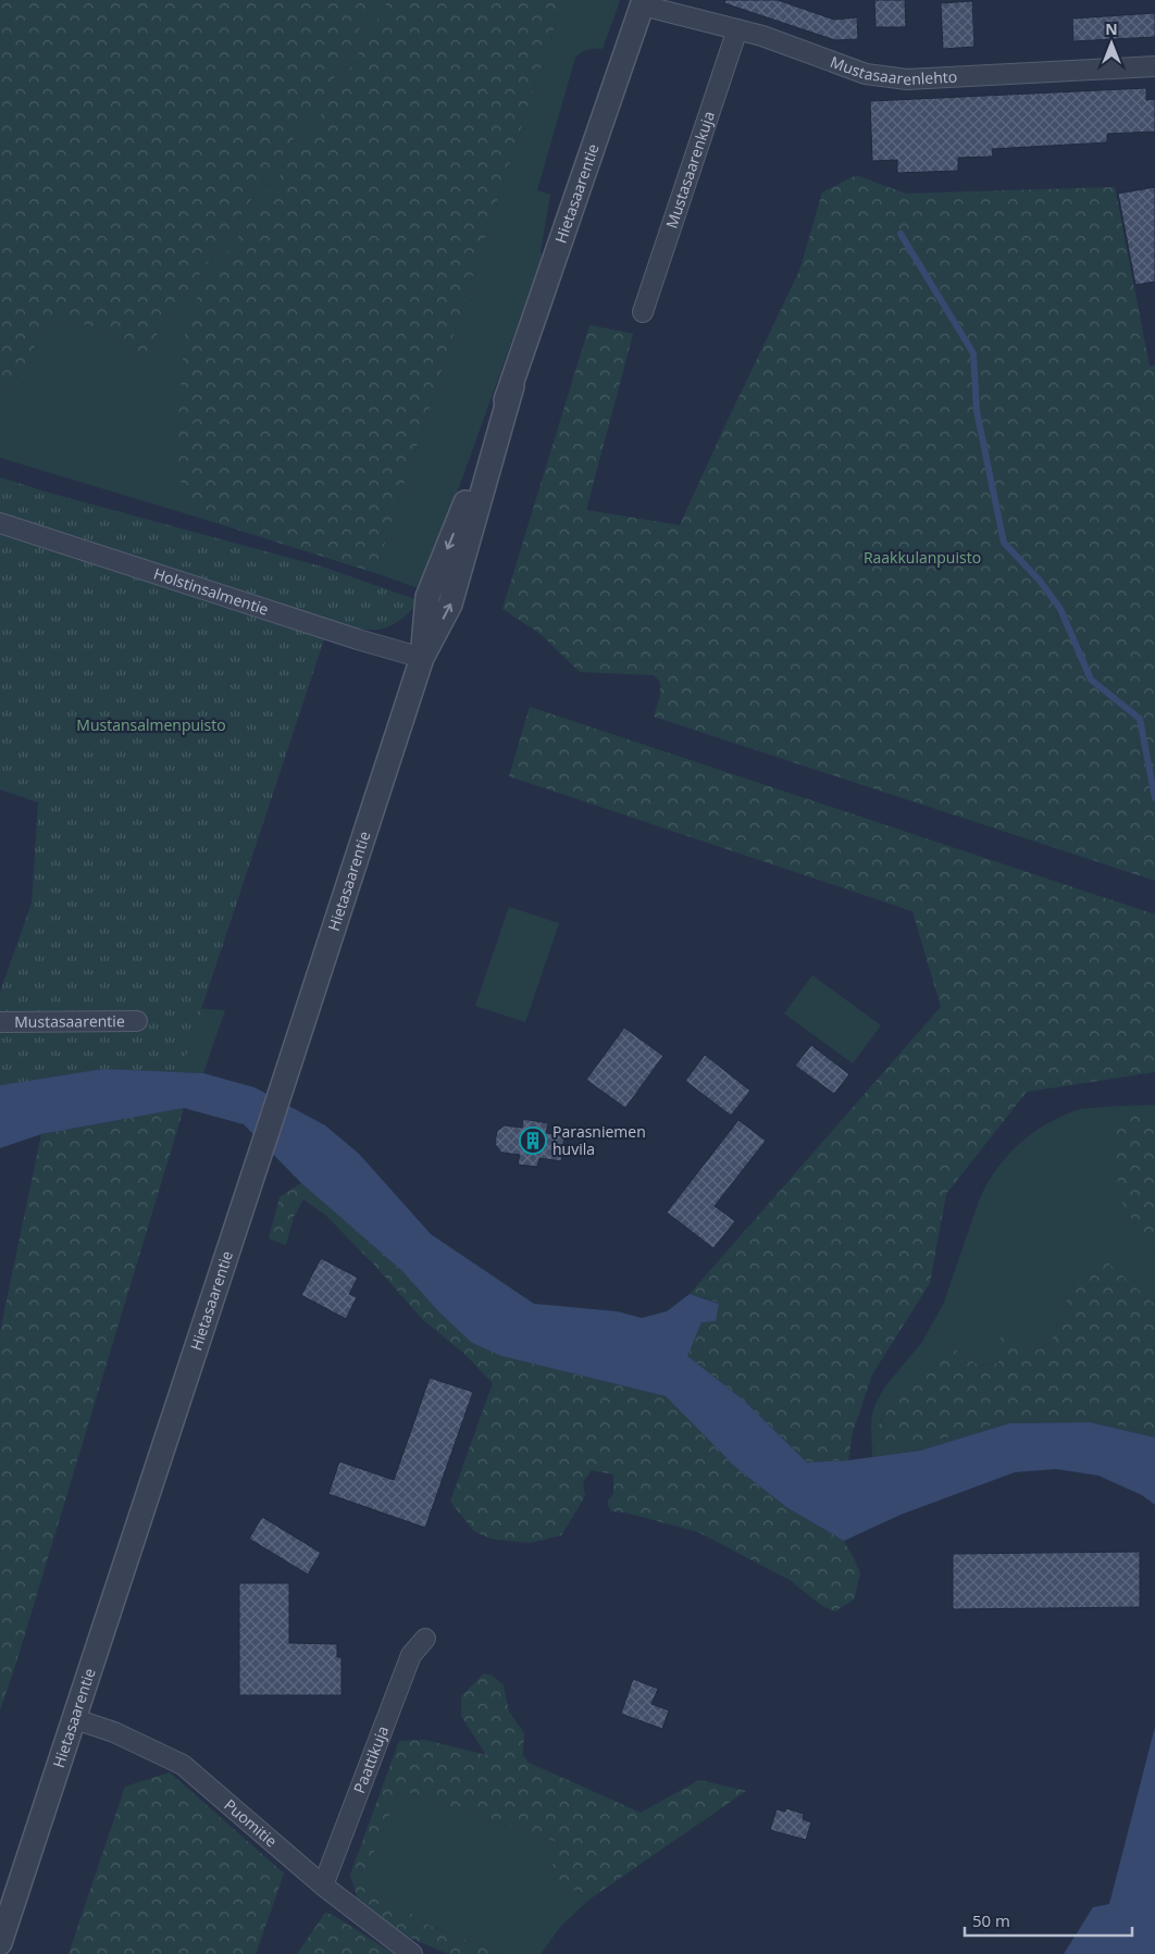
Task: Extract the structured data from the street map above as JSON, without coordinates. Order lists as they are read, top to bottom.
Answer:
{
  "streets": {
    "street": [
      "Mustasaarenlehto",
      "Mustasaarenkuja",
      "Hietasaarentie",
      "Holstinsalmentie",
      "Mustasaarentie",
      "Paattikuja",
      "Puomitie"
    ]
  },
  "crossings": [
    ["Mustasaarenlehto", "Mustasaarenkuja"],
    ["Mustasaarenlehto", "Hietasaarentie"],
    ["Hietasaarentie", "Holstinsalmentie"],
    ["Hietasaarentie", "Puomitie"],
    ["Paattikuja", "Puomitie"]
  ],
  "parks": ["Raakkulanpuisto", "Mustansalmenpuisto"],
  "places": {
    "building": ["Parasniemen huvila"]
  },
  "scale_bar": "50 m",
  "north": "top"
}
